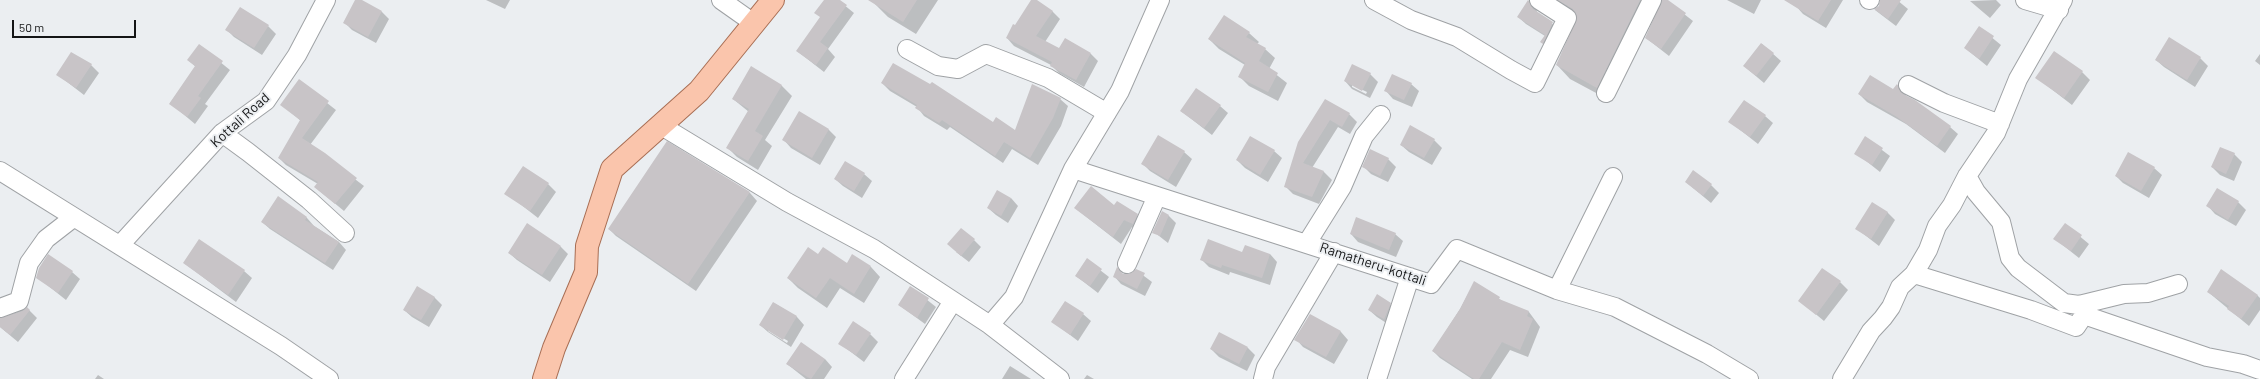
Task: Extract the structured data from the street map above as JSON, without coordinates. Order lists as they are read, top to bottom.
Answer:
{
  "streets": {
    "street": ["Kottali Road", "Ramatheru-kottali"]
  },
  "scale_bar": "50 m"
}
